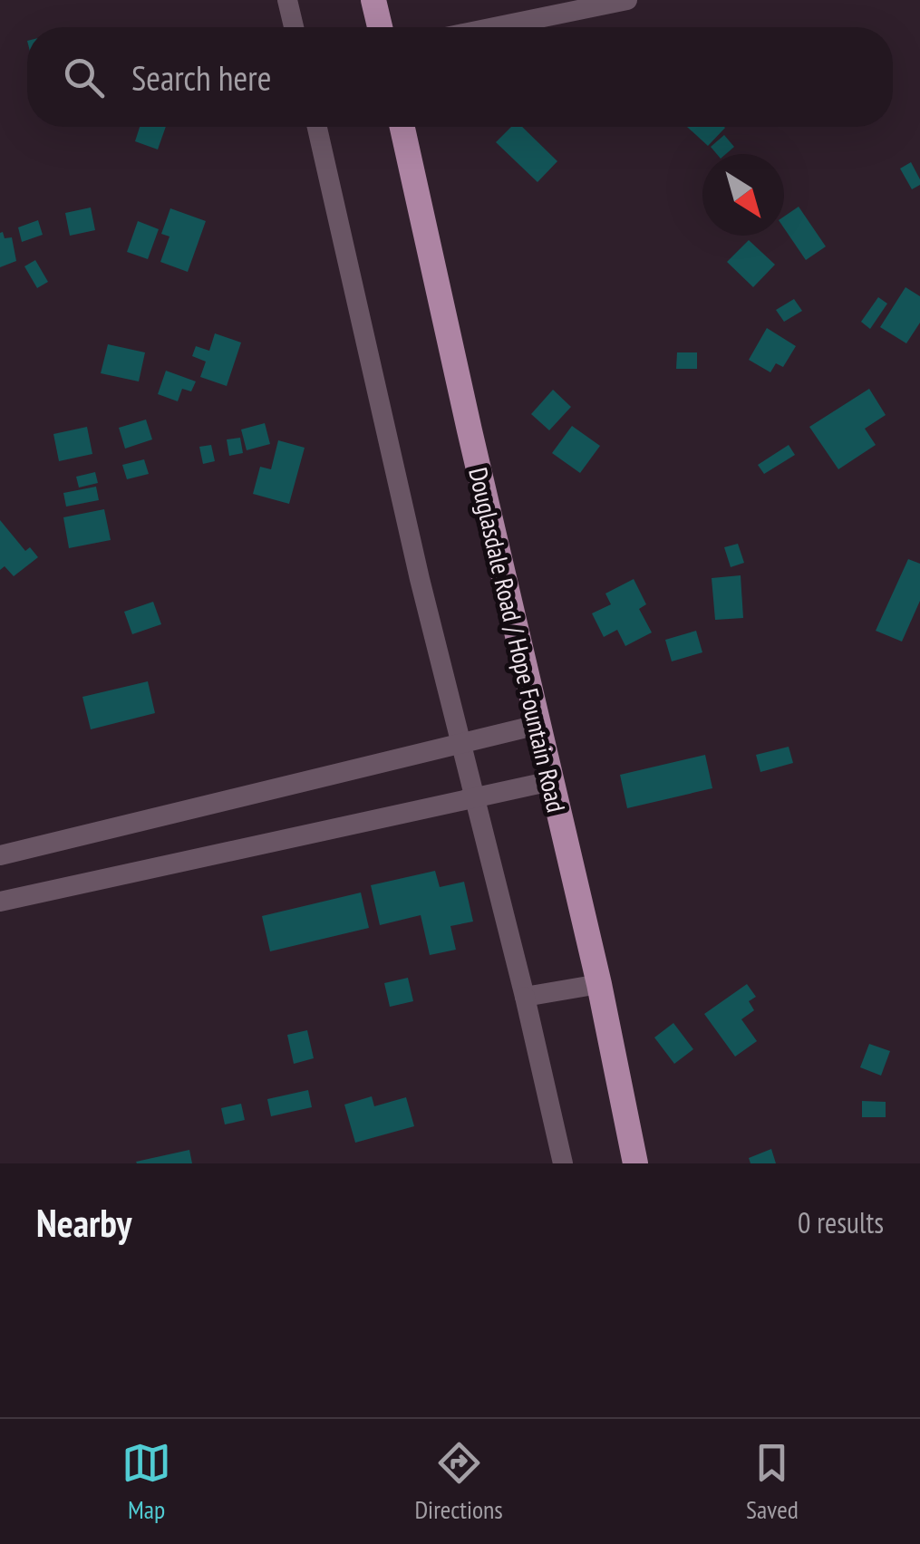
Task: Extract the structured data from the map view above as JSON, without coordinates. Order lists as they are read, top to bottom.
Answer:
{
  "streets": {
    "main road": ["Douglasdale Road / Hope Fountain Road"]
  },
  "north": "bottom right",
  "page": {
    "search": "Search here",
    "heading": ["Nearby", "0 results"],
    "nav": ["Map", "Directions", "Saved"]
  }
}
